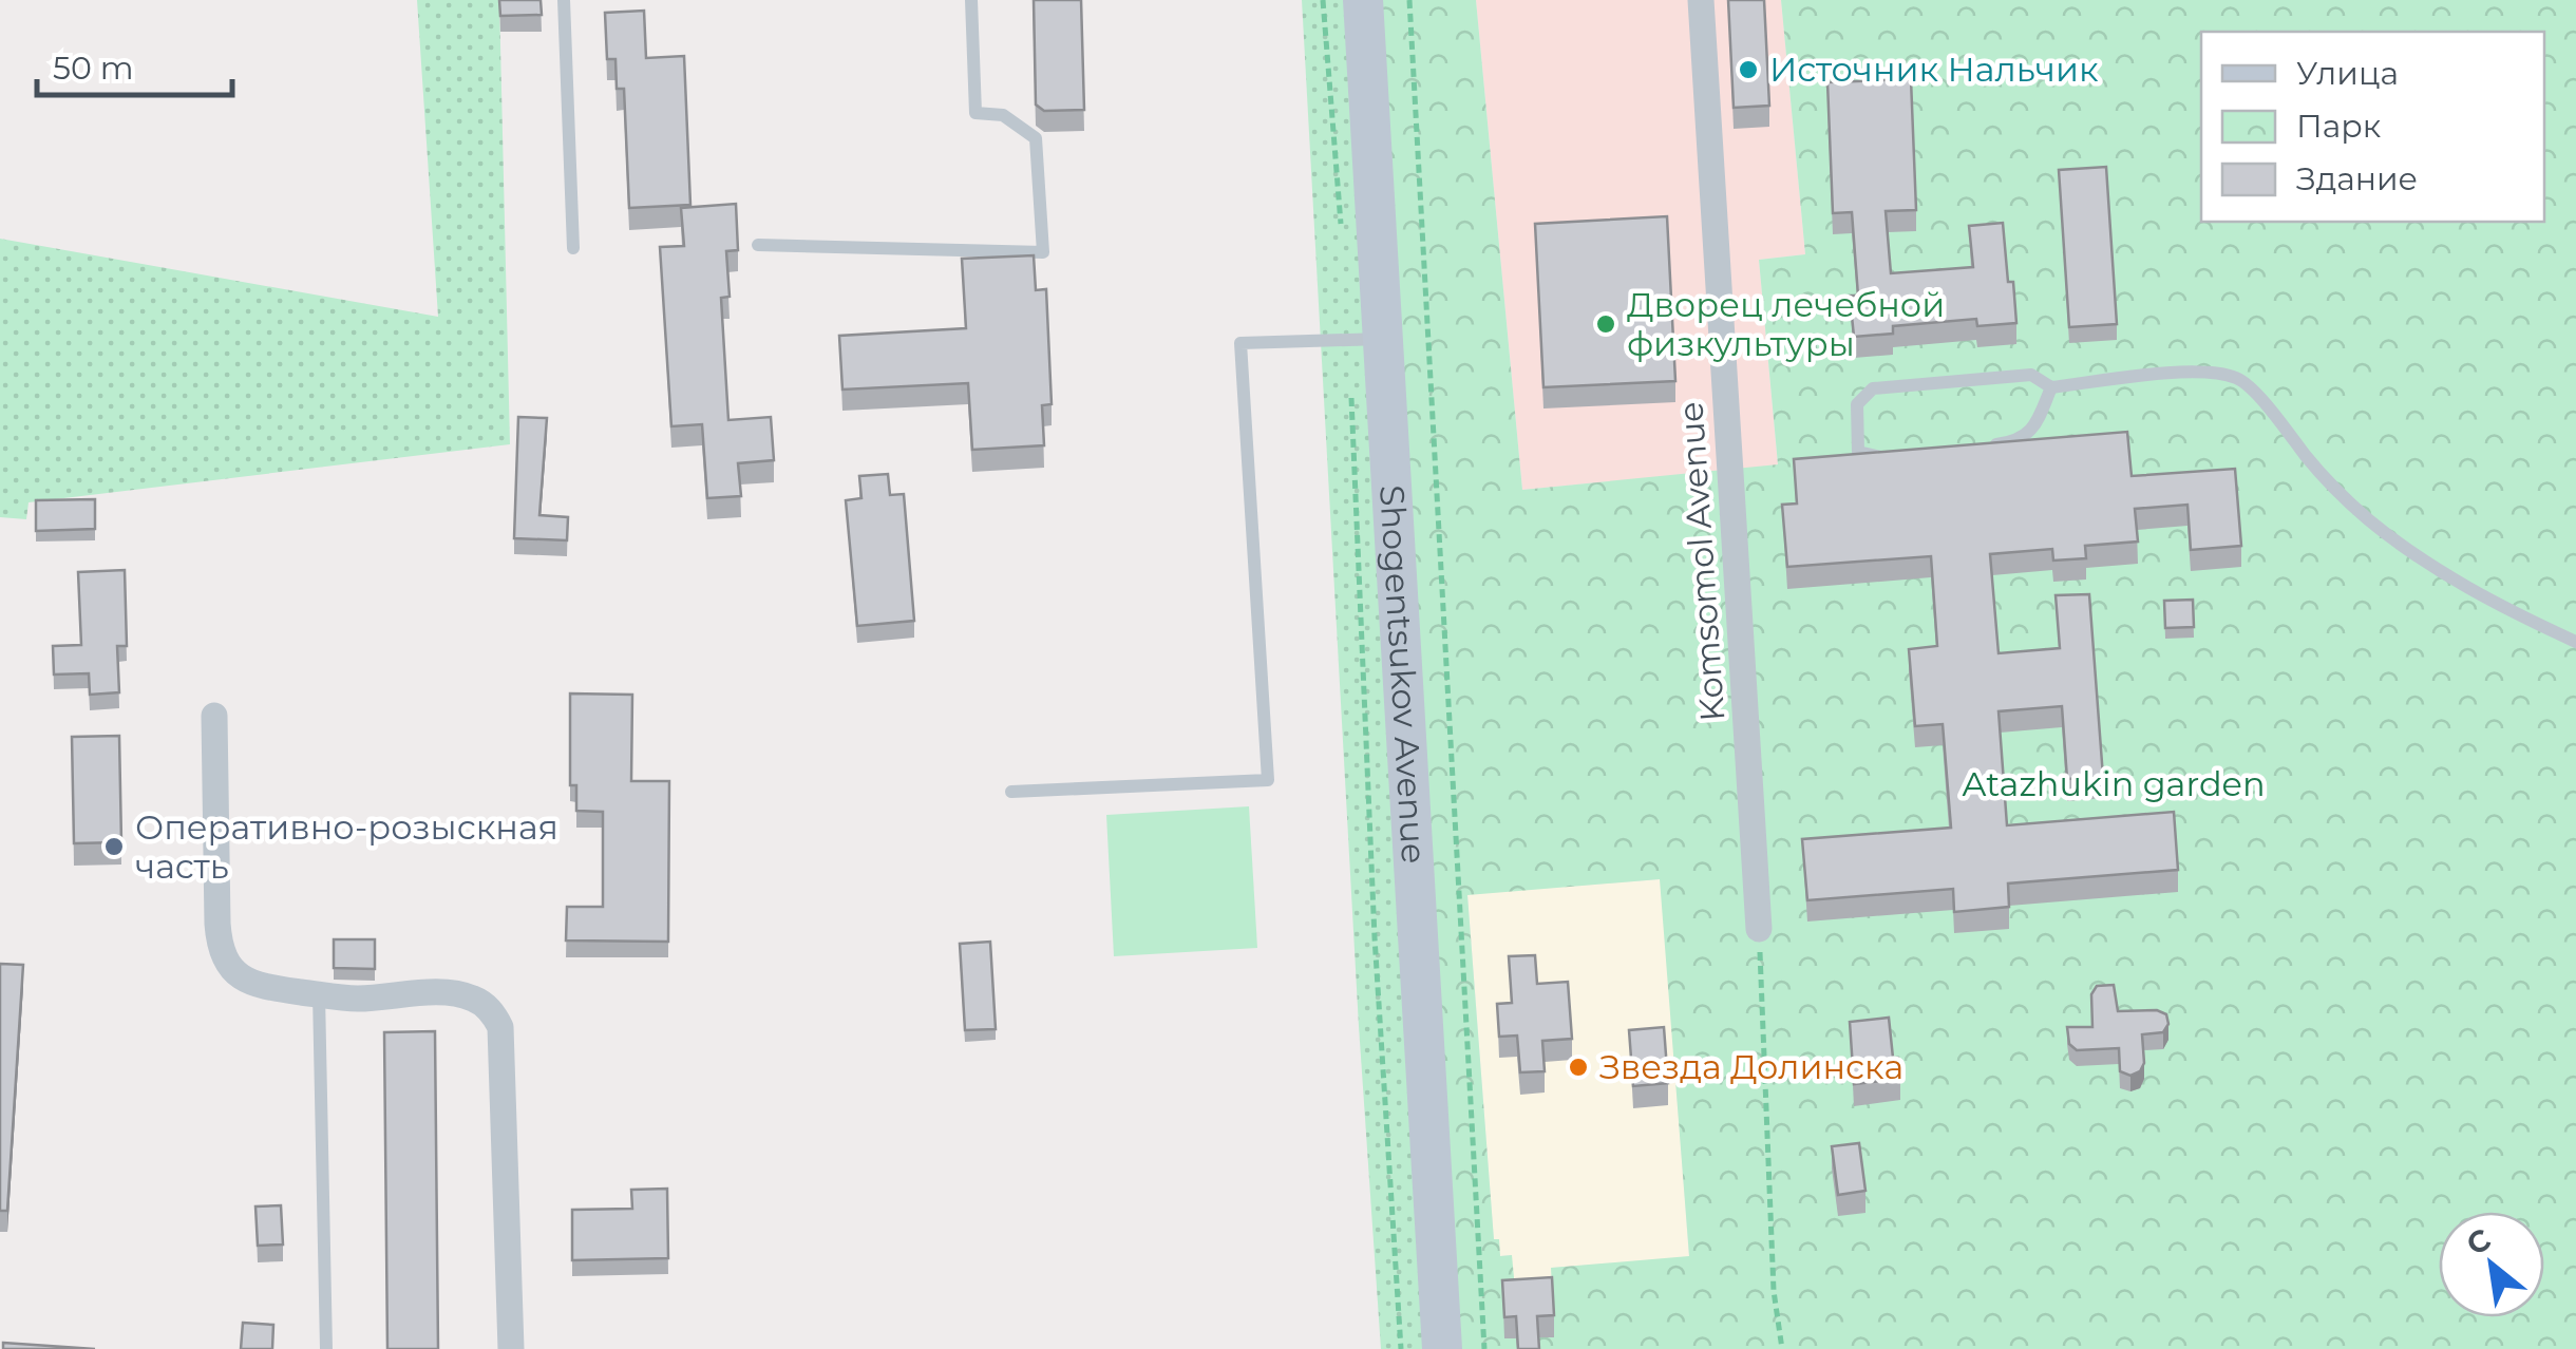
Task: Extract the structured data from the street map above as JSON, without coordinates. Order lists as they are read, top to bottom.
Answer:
{
  "streets": {
    "street": ["Komsomol Avenue", "Shogentsukov Avenue"]
  },
  "parks": ["Atazhukin garden"],
  "places": [
    "Источник Нальчик",
    "Дворец лечебной физкультуры",
    "Оперативно-розыскная часть",
    "Звезда Долинска"
  ],
  "legend": ["Улица", "Парк", "Здание"],
  "scale_bar": "50 m",
  "north": "top left"
}
